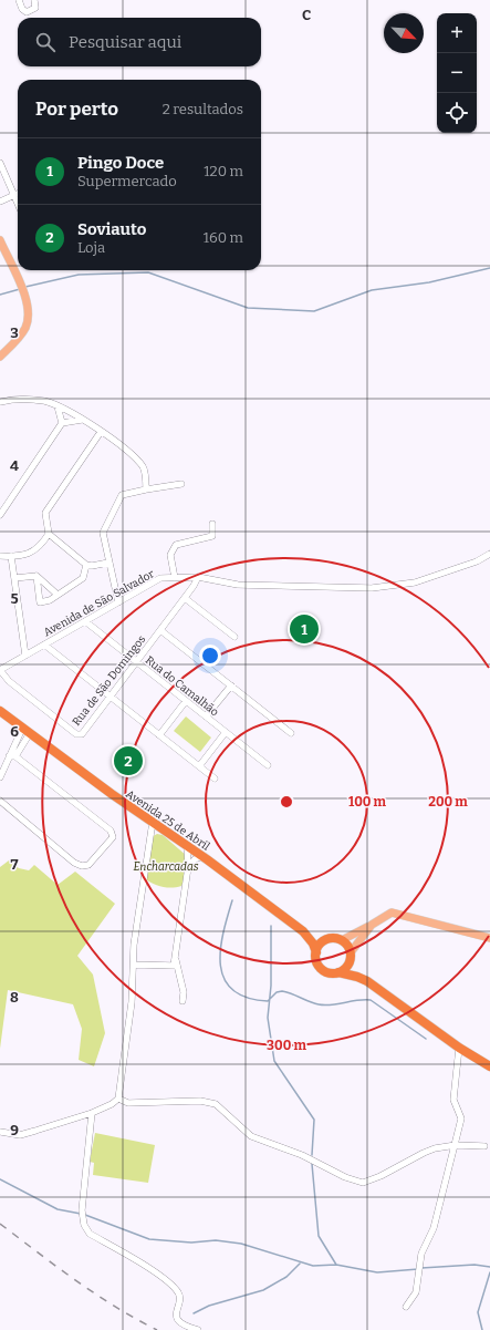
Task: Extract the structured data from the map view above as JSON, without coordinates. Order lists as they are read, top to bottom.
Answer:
{
  "streets": {
    "highway": ["Avenida 25 de Abril"],
    "street": ["Avenida de São Salvador", "Rua de São Domingos", "Rua do Camalhão"]
  },
  "crossings": [
    ["Avenida de São Salvador", "Rua de São Domingos"],
    ["Avenida de São Salvador", "Rua do Camalhão"],
    ["Rua de São Domingos", "Rua do Camalhão"]
  ],
  "parks": ["Encharcadas"],
  "north": "bottom right",
  "page": {
    "map_buttons": ["+", "−"],
    "search": "Pesquisar aqui",
    "heading": ["Por perto", "2 resultados"],
    "list": [
      {
        "mark": "1",
        "name": "Pingo Doce",
        "note": "Supermercado",
        "value": "120 m"
      },
      {
        "mark": "2",
        "name": "Soviauto",
        "note": "Loja",
        "value": "160 m"
      }
    ],
    "pins": ["1", "2"]
  },
  "grid": {
    "columns": ["C"],
    "rows": [
      "3",
      "4",
      "5",
      "6",
      "7",
      "8",
      "9"
    ]
  },
  "rings": ["100 m", "200 m", "300 m"]
}
